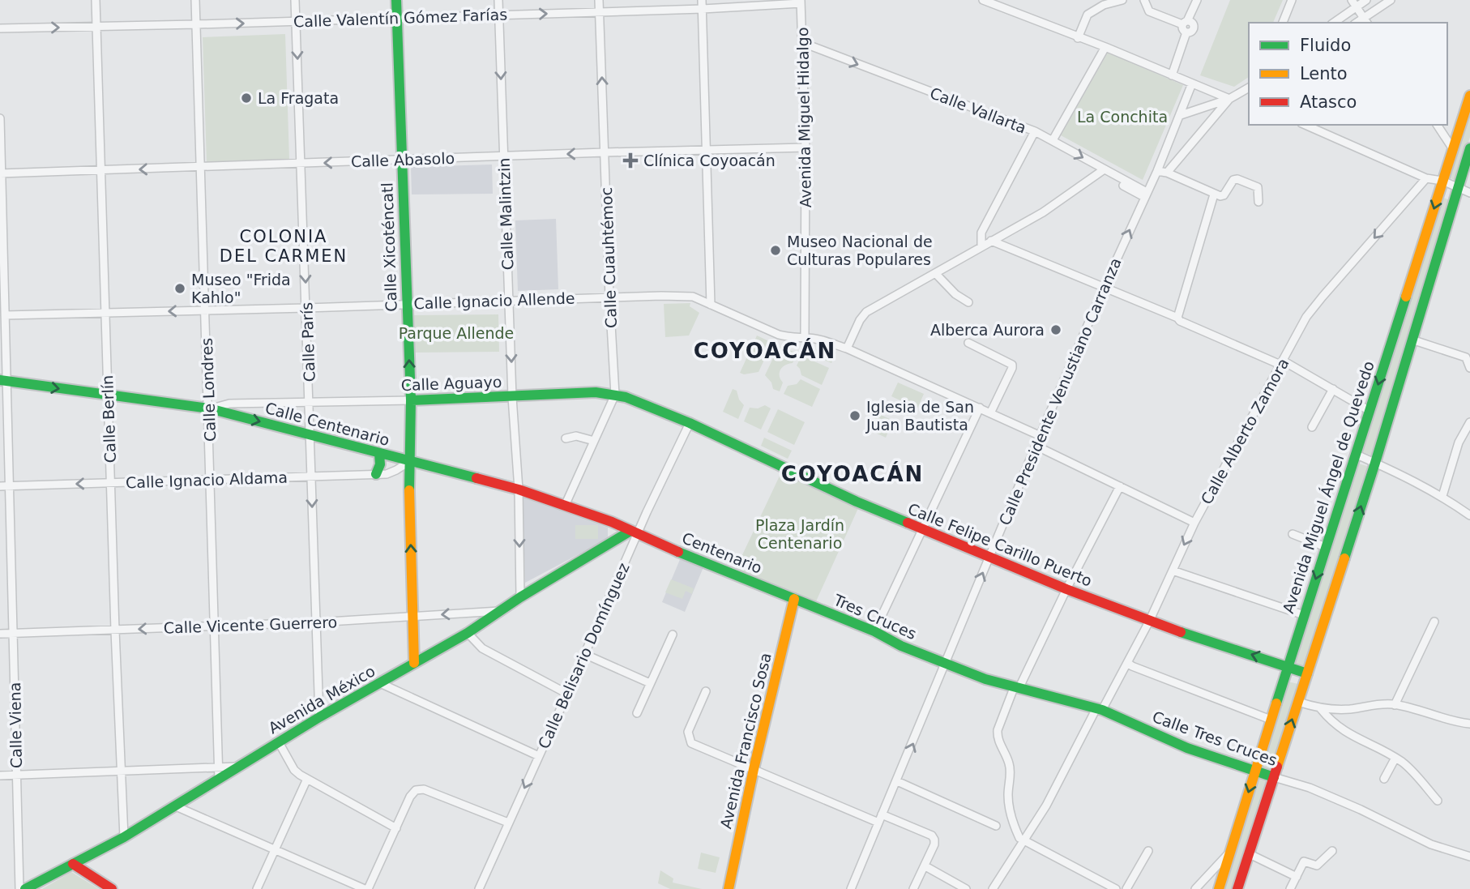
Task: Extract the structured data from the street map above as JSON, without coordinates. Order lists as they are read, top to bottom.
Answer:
{
  "streets": {
    "street": [
      "Calle Valentín Gómez Farías",
      "Calle Vallarta",
      "Avenida Miguel Hidalgo",
      "Calle Abasolo",
      "Calle Malintzin",
      "Calle Xicoténcatl",
      "Calle Cuauhtémoc",
      "Calle Ignacio Allende",
      "Calle París",
      "Calle Aguayo",
      "Calle Londres",
      "Calle Presidente Venustiano Carranza",
      "Calle Berlín",
      "Calle Centenario",
      "Calle Alberto Zamora",
      "Calle Ignacio Aldama",
      "Avenida Miguel Ángel de Quevedo",
      "Calle Felipe Carillo Puerto",
      "Centenario",
      "Tres Cruces",
      "Calle Vicente Guerrero",
      "Calle Belisario Domínguez",
      "Avenida México",
      "Calle Viena",
      "Calle Tres Cruces",
      "Avenida Francisco Sosa"
    ]
  },
  "crossings": [
    ["Calle Valentín Gómez Farías", "Avenida Miguel Hidalgo"],
    ["Calle Valentín Gómez Farías", "Calle Malintzin"],
    ["Calle Valentín Gómez Farías", "Calle Xicoténcatl"],
    ["Calle Valentín Gómez Farías", "Calle Cuauhtémoc"],
    ["Calle Valentín Gómez Farías", "Calle París"],
    ["Calle Valentín Gómez Farías", "Calle Londres"],
    ["Calle Valentín Gómez Farías", "Calle Berlín"],
    ["Calle Vallarta", "Avenida Miguel Hidalgo"],
    ["Calle Vallarta", "Calle Presidente Venustiano Carranza"],
    ["Avenida Miguel Hidalgo", "Calle Abasolo"],
    ["Avenida Miguel Hidalgo", "Calle Ignacio Allende"],
    ["Calle Abasolo", "Calle Malintzin"],
    ["Calle Abasolo", "Calle Xicoténcatl"],
    ["Calle Abasolo", "Calle Cuauhtémoc"],
    ["Calle Abasolo", "Calle París"],
    ["Calle Abasolo", "Calle Londres"],
    ["Calle Abasolo", "Calle Berlín"],
    ["Calle Abasolo", "Calle Viena"],
    ["Calle Malintzin", "Calle Ignacio Allende"],
    ["Calle Malintzin", "Calle Aguayo"],
    ["Calle Malintzin", "Calle Centenario"],
    ["Calle Malintzin", "Avenida México"],
    ["Calle Xicoténcatl", "Calle Ignacio Allende"],
    ["Calle Xicoténcatl", "Calle Aguayo"],
    ["Calle Xicoténcatl", "Calle Centenario"],
    ["Calle Xicoténcatl", "Calle Ignacio Aldama"],
    ["Calle Xicoténcatl", "Calle Vicente Guerrero"],
    ["Calle Xicoténcatl", "Avenida México"],
    ["Calle Cuauhtémoc", "Calle Ignacio Allende"],
    ["Calle Cuauhtémoc", "Calle Aguayo"],
    ["Calle Cuauhtémoc", "Calle Centenario"],
    ["Calle Ignacio Allende", "Calle París"],
    ["Calle Ignacio Allende", "Calle Londres"],
    ["Calle Ignacio Allende", "Calle Presidente Venustiano Carranza"],
    ["Calle Ignacio Allende", "Calle Berlín"],
    ["Calle Ignacio Allende", "Calle Viena"],
    ["Calle París", "Calle Aguayo"],
    ["Calle París", "Calle Centenario"],
    ["Calle París", "Calle Ignacio Aldama"],
    ["Calle París", "Calle Vicente Guerrero"],
    ["Calle París", "Avenida México"],
    ["Calle Aguayo", "Calle Londres"],
    ["Calle Aguayo", "Calle Centenario"],
    ["Calle Aguayo", "Calle Felipe Carillo Puerto"],
    ["Calle Aguayo", "Calle Belisario Domínguez"],
    ["Calle Londres", "Calle Centenario"],
    ["Calle Londres", "Calle Ignacio Aldama"],
    ["Calle Londres", "Calle Vicente Guerrero"],
    ["Calle Londres", "Avenida México"],
    ["Calle Presidente Venustiano Carranza", "Calle Felipe Carillo Puerto"],
    ["Calle Presidente Venustiano Carranza", "Tres Cruces"],
    ["Calle Presidente Venustiano Carranza", "Calle Tres Cruces"],
    ["Calle Berlín", "Calle Centenario"],
    ["Calle Berlín", "Calle Ignacio Aldama"],
    ["Calle Berlín", "Calle Vicente Guerrero"],
    ["Calle Berlín", "Avenida México"],
    ["Calle Centenario", "Calle Ignacio Aldama"],
    ["Calle Centenario", "Centenario"],
    ["Calle Centenario", "Calle Belisario Domínguez"],
    ["Calle Centenario", "Avenida México"],
    ["Calle Centenario", "Calle Viena"],
    ["Calle Alberto Zamora", "Calle Felipe Carillo Puerto"],
    ["Calle Alberto Zamora", "Calle Tres Cruces"],
    ["Calle Ignacio Aldama", "Calle Viena"],
    ["Avenida Miguel Ángel de Quevedo", "Calle Felipe Carillo Puerto"],
    ["Avenida Miguel Ángel de Quevedo", "Calle Tres Cruces"],
    ["Calle Felipe Carillo Puerto", "Calle Belisario Domínguez"],
    ["Centenario", "Tres Cruces"],
    ["Centenario", "Calle Belisario Domínguez"],
    ["Centenario", "Avenida México"],
    ["Centenario", "Avenida Francisco Sosa"],
    ["Tres Cruces", "Calle Tres Cruces"],
    ["Tres Cruces", "Avenida Francisco Sosa"],
    ["Calle Vicente Guerrero", "Avenida México"],
    ["Calle Vicente Guerrero", "Calle Viena"],
    ["Calle Belisario Domínguez", "Avenida México"]
  ],
  "one_way": [
    "Calle Valentín Gómez Farías",
    "Calle Vallarta",
    "Calle Abasolo",
    "Calle Malintzin",
    "Calle Xicoténcatl",
    "Calle París",
    "Calle Presidente Venustiano Carranza",
    "Calle Vicente Guerrero"
  ],
  "districts": ["COLONIA DEL CARMEN", "COYOACÁN", "COYOACÁN"],
  "parks": ["La Conchita", "Parque Allende", "Plaza Jardín Centenario"],
  "places": {
    "other": [
      "La Fragata",
      "Museo Nacional de Culturas Populares",
      "Museo \"Frida Kahlo\"",
      "Alberca Aurora",
      "Iglesia de San Juan Bautista"
    ],
    "health": ["Clínica Coyoacán"]
  },
  "legend": ["Fluido", "Lento", "Atasco"]
}
